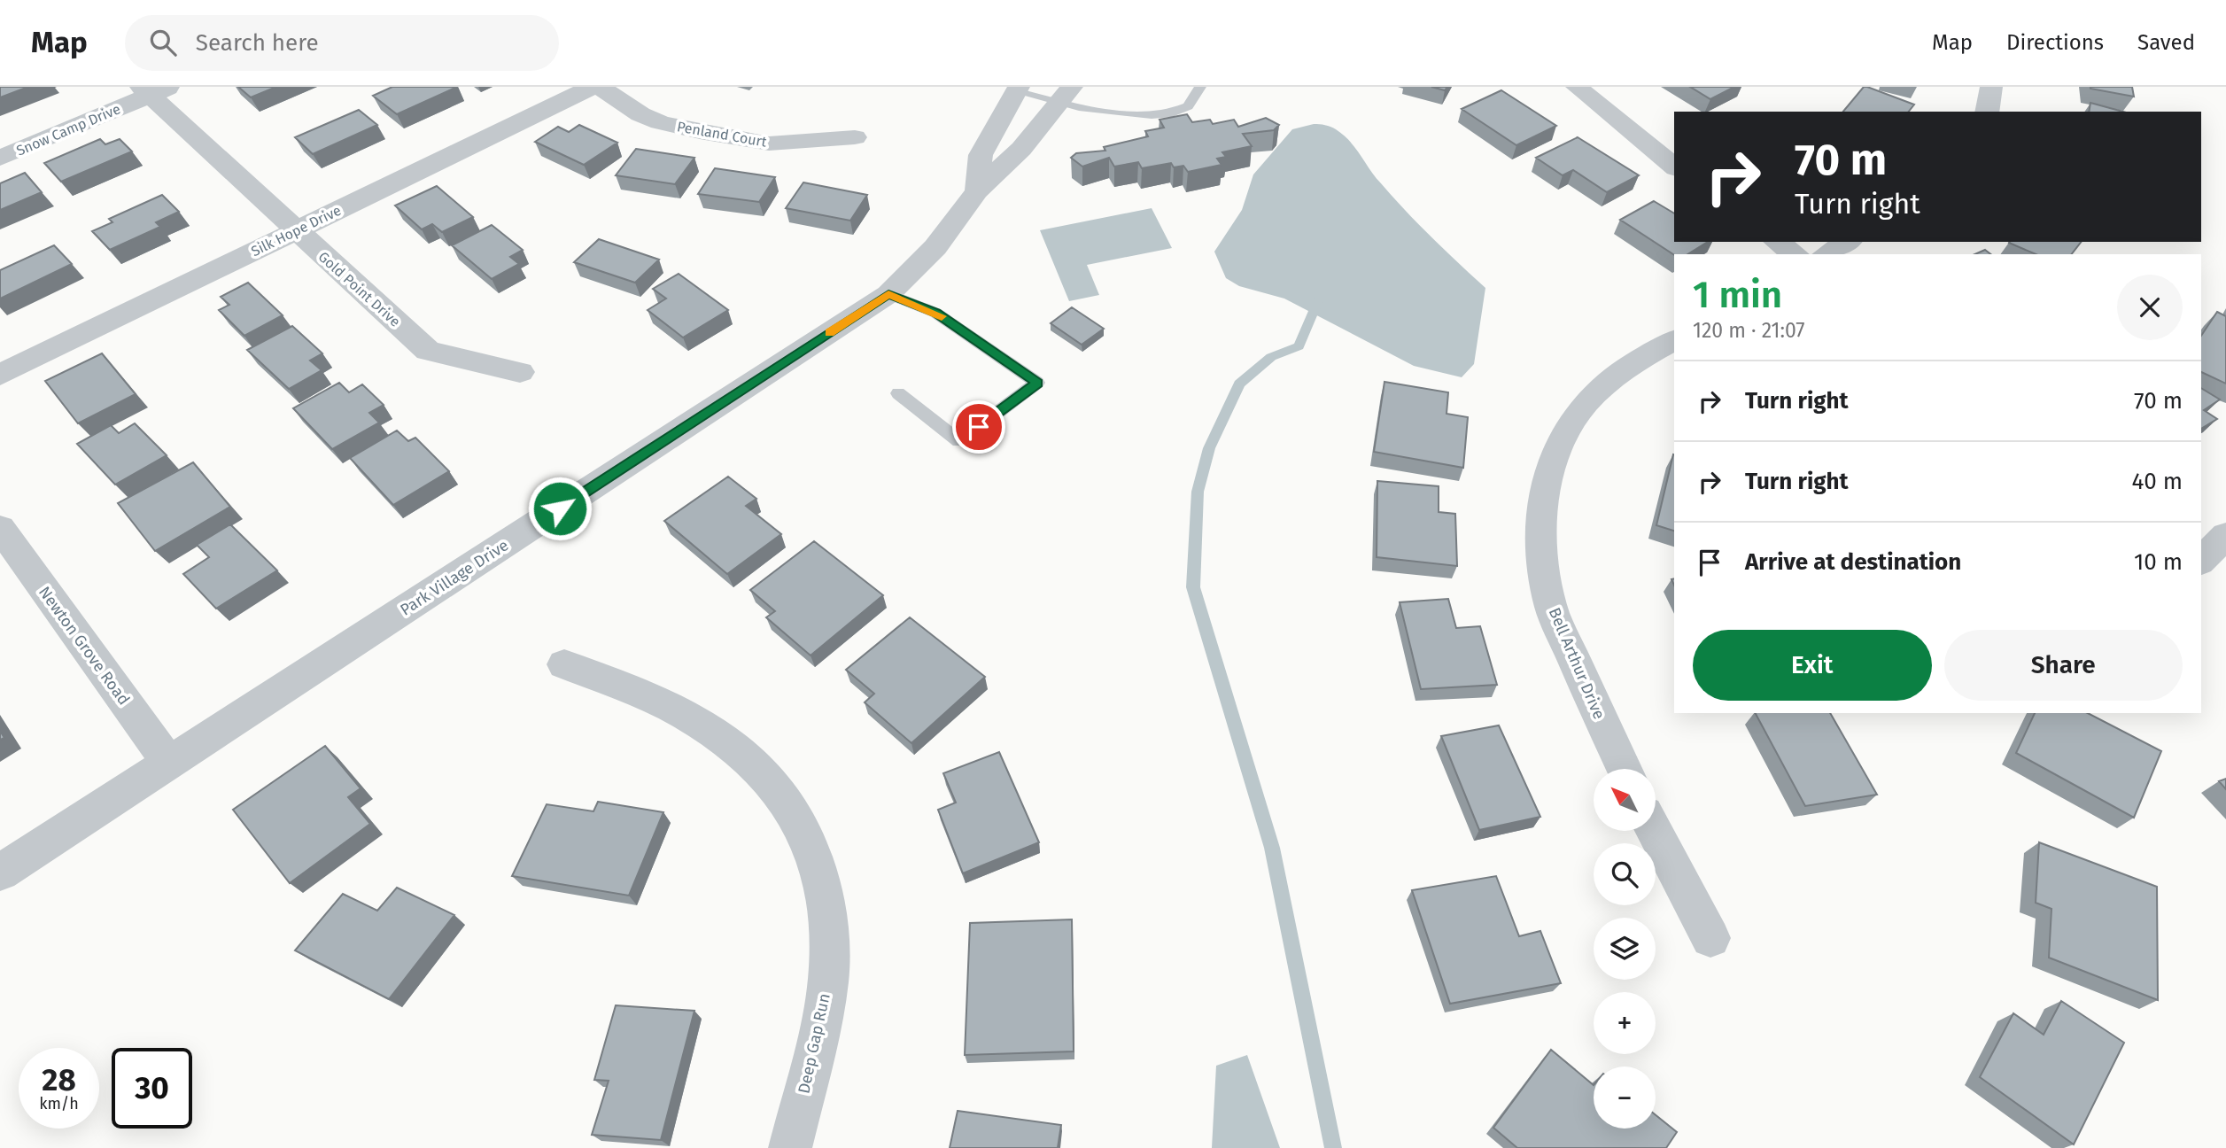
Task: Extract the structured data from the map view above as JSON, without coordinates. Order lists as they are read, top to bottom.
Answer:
{
  "streets": {
    "street": [
      "Snow Camp Drive",
      "Penland Court",
      "Silk Hope Drive",
      "Gold Point Drive",
      "Park Village Drive",
      "Newton Grove Road",
      "Bell Arthur Drive",
      "Deep Gap Run"
    ]
  },
  "crossings": [
    ["Snow Camp Drive", "Gold Point Drive"],
    ["Silk Hope Drive", "Gold Point Drive"],
    ["Park Village Drive", "Newton Grove Road"]
  ],
  "north": "top left",
  "page": {
    "header": "Map",
    "search": "Search here",
    "nav": ["Map", "Directions", "Saved"],
    "turn": ["70 m", "Turn right"],
    "heading": ["1 min", "120 m · 21:07"],
    "list": [
      {
        "name": "Turn right",
        "value": "70 m"
      },
      {
        "name": "Turn right",
        "value": "40 m"
      },
      {
        "name": "Arrive at destination",
        "value": "10 m"
      }
    ],
    "buttons": ["Exit", "Share"],
    "map_buttons": ["+", "−"],
    "speed": "28 km/h",
    "limit": "30"
  }
}
